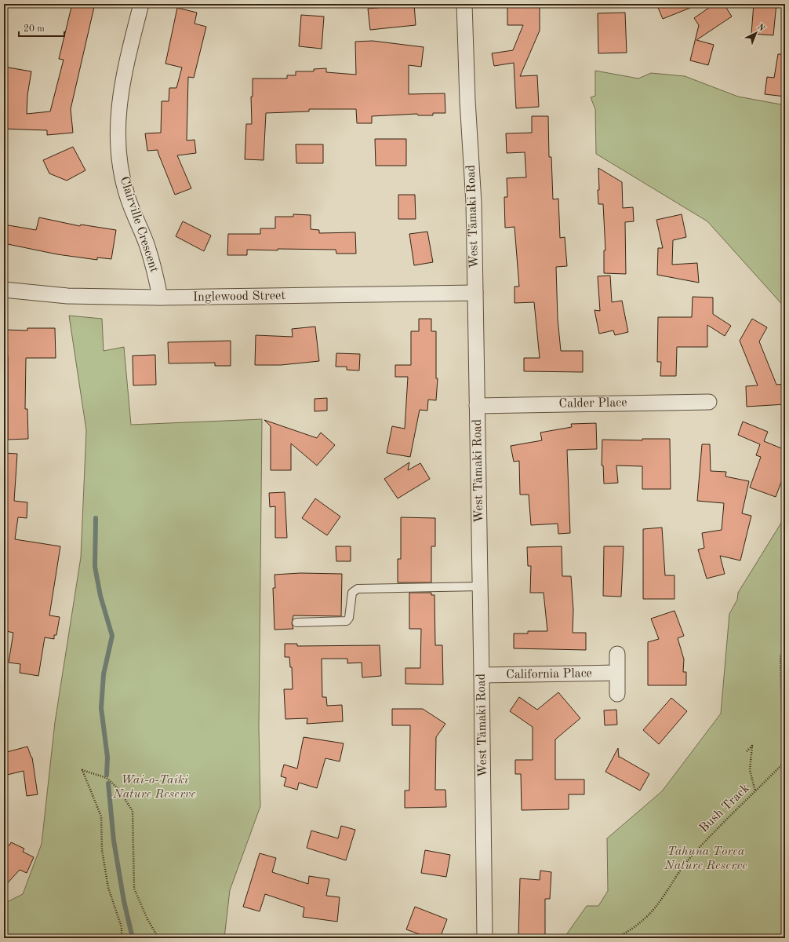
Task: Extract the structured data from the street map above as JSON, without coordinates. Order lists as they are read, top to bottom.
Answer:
{
  "streets": {
    "street": [
      "West Tāmaki Road",
      "Clairville Crescent",
      "Inglewood Street",
      "Calder Place",
      "California Place"
    ],
    "path": ["Bush Track"]
  },
  "crossings": [
    ["West Tāmaki Road", "Inglewood Street"],
    ["West Tāmaki Road", "Calder Place"],
    ["West Tāmaki Road", "California Place"],
    ["Clairville Crescent", "Inglewood Street"]
  ],
  "parks": ["Wai-o-Taiki Nature Reserve", "Tahuna Torea Nature Reserve"],
  "scale_bar": "20 m",
  "north": "top right"
}
